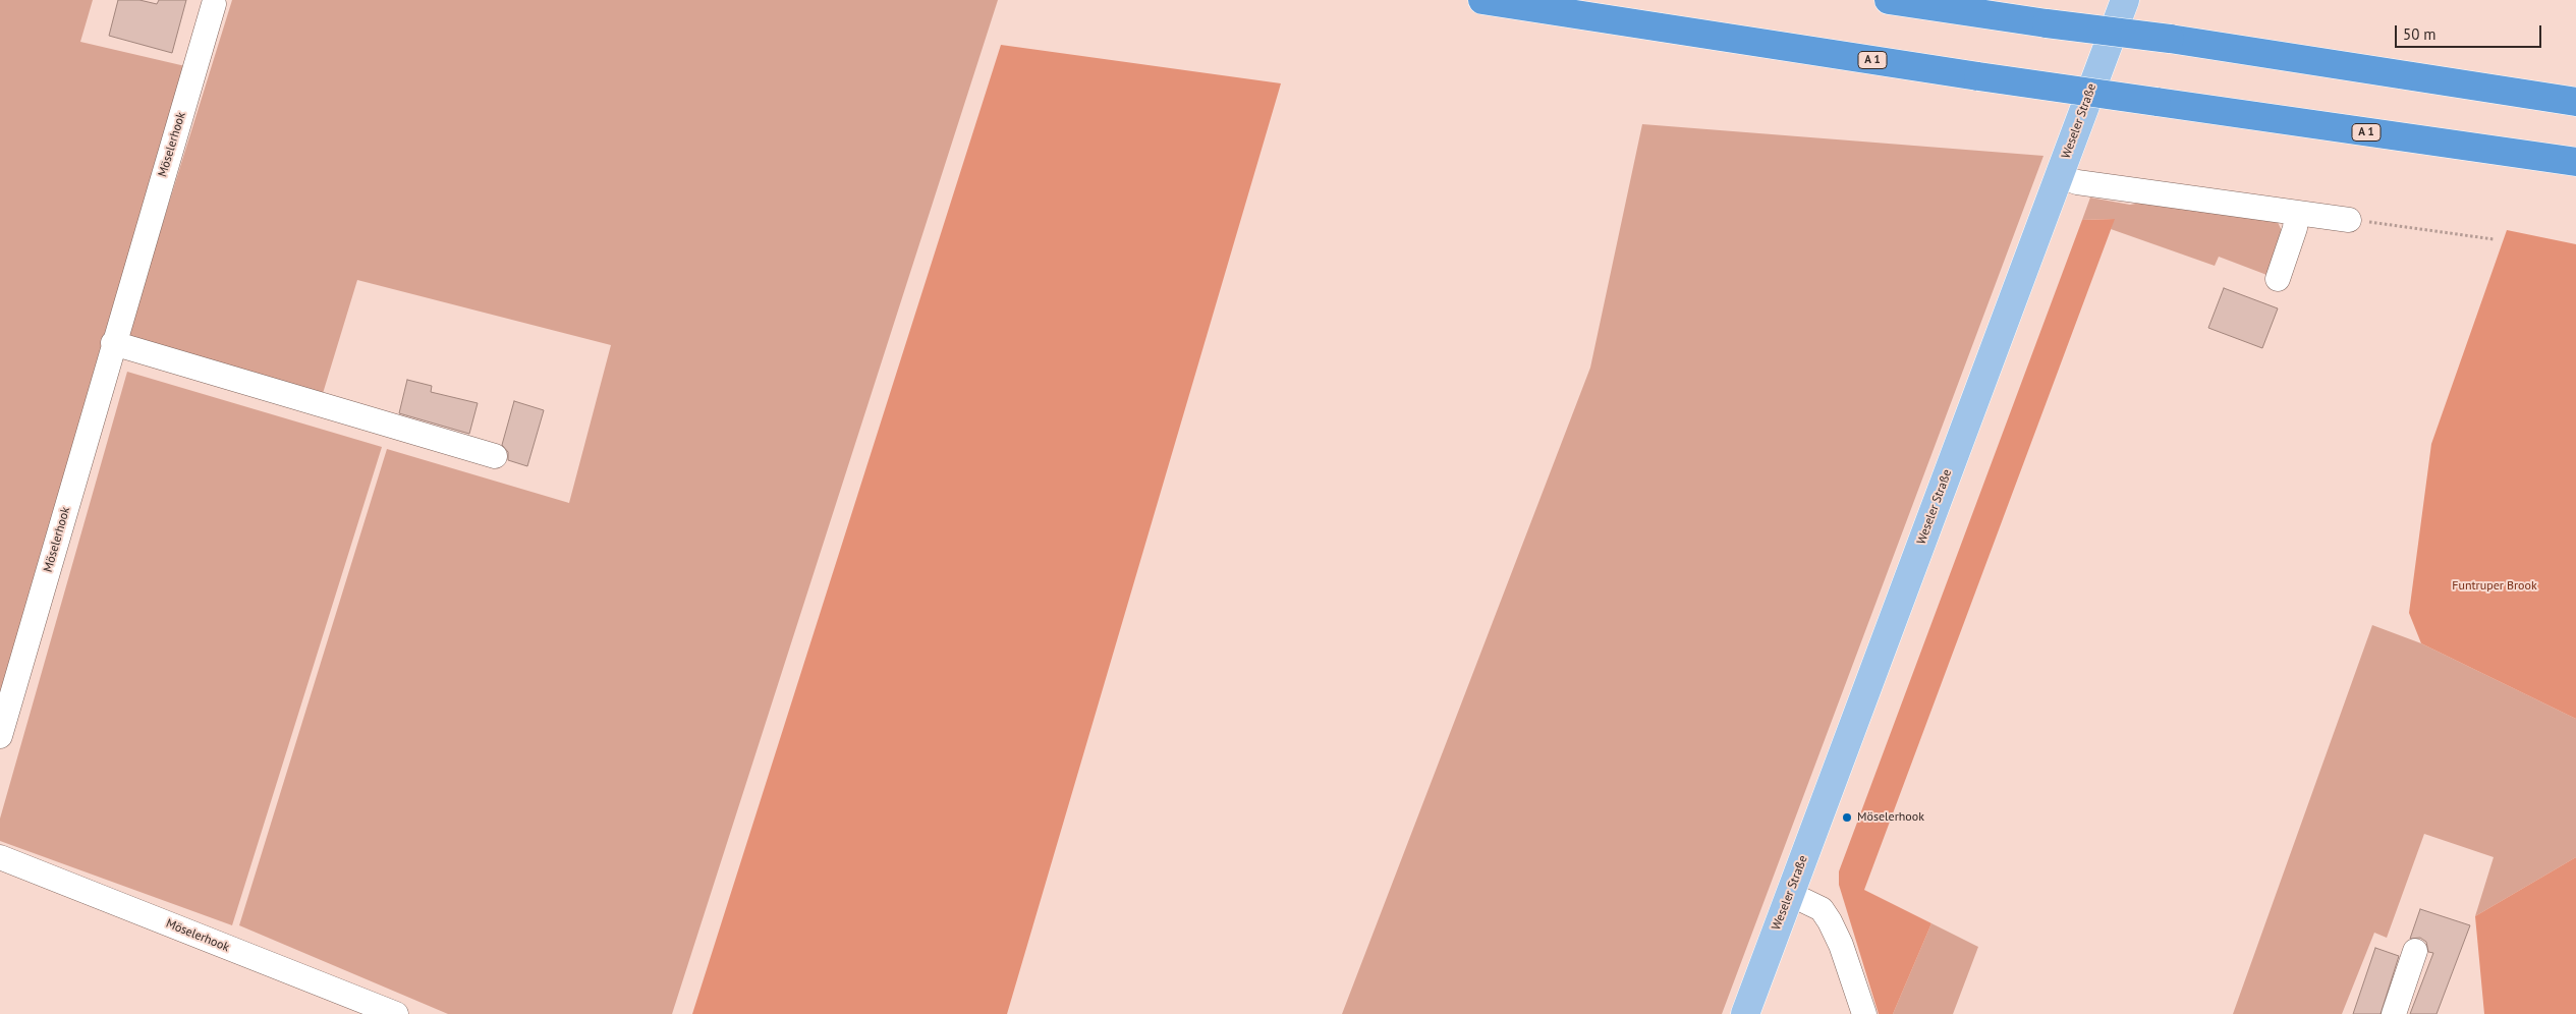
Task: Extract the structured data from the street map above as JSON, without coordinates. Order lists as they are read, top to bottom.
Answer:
{
  "streets": {
    "highway": ["A 1"],
    "main road": ["Weseler Straße"],
    "street": ["Möselerhook"]
  },
  "parks": ["Funtruper Brook"],
  "places": ["Möselerhook"],
  "scale_bar": "50 m"
}
